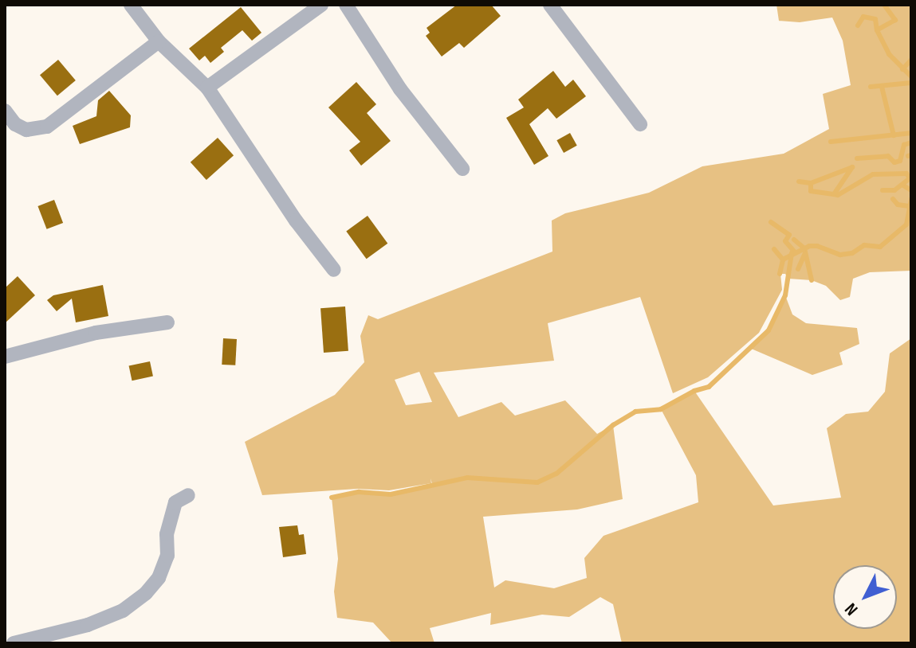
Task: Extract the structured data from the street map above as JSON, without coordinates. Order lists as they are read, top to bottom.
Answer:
{
  "north": "bottom left"
}
